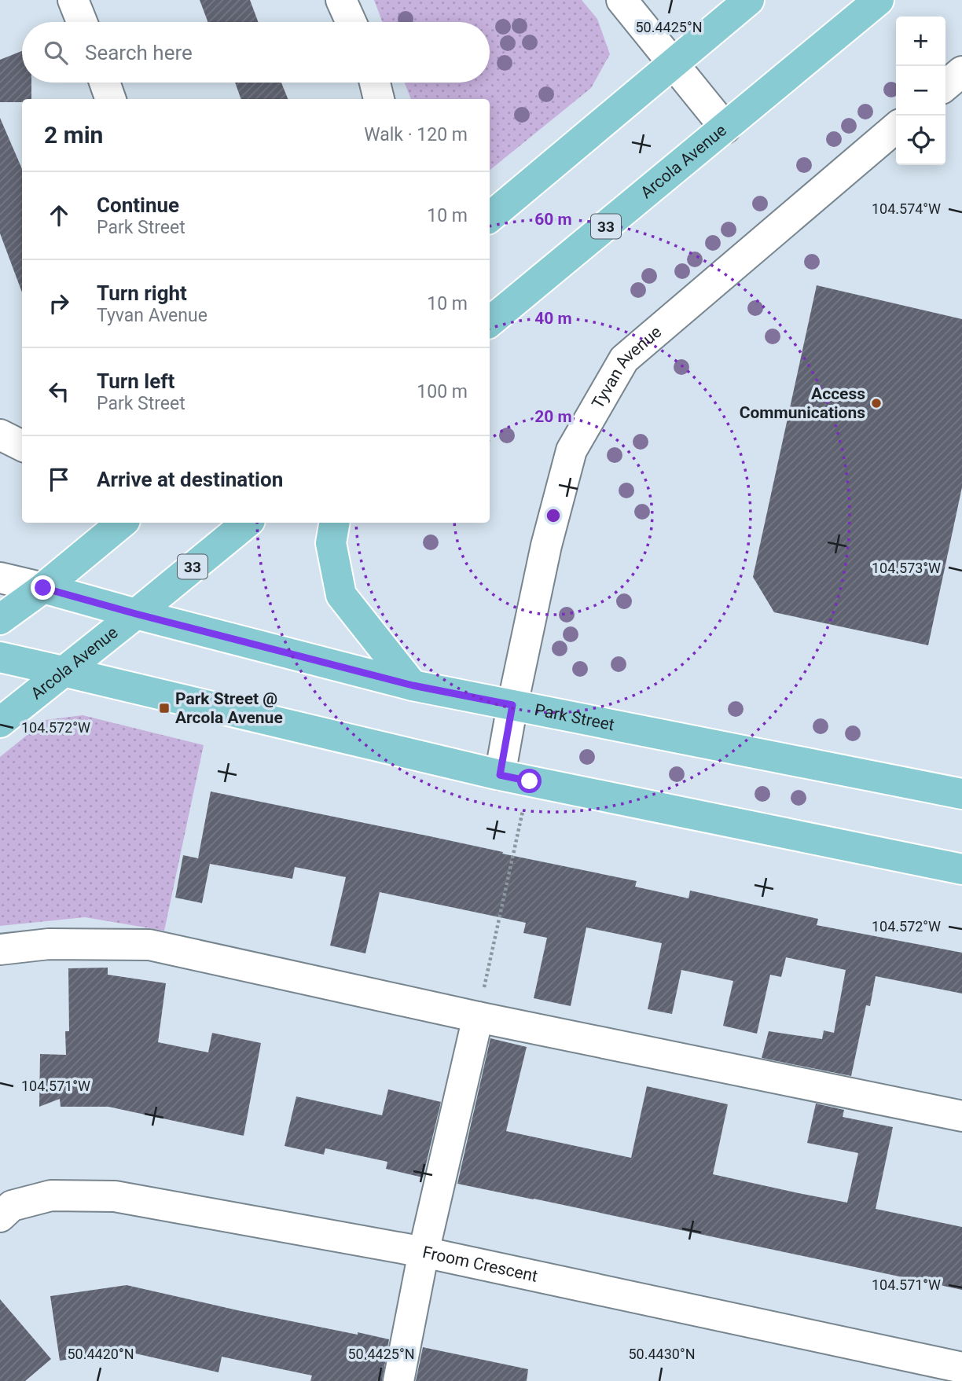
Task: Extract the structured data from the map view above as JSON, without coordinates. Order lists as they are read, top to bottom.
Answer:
{
  "streets": {
    "main road": ["Arcola Avenue", "33", "Park Street"],
    "street": ["Tyvan Avenue", "Froom Crescent"]
  },
  "crossings": [
    ["Arcola Avenue", "Park Street"],
    ["Tyvan Avenue", "Park Street"]
  ],
  "places": {
    "other": ["Access Communications"],
    "transit": ["Park Street @ Arcola Avenue"]
  },
  "page": {
    "map_buttons": ["+", "−"],
    "search": "Search here",
    "heading": ["2 min", "Walk · 120 m"],
    "list": [
      ["Continue", "Park Street", "10 m"],
      ["Turn right", "Tyvan Avenue", "10 m"],
      ["Turn left", "Park Street", "100 m"],
      "Arrive at destination"
    ]
  },
  "coordinates": [
    "50.4425°N",
    "104.574°W",
    "104.573°W",
    "104.572°W",
    "104.571°W",
    "50.4420°N",
    "50.4430°N"
  ],
  "rings": ["60 m", "40 m", "20 m"]
}
